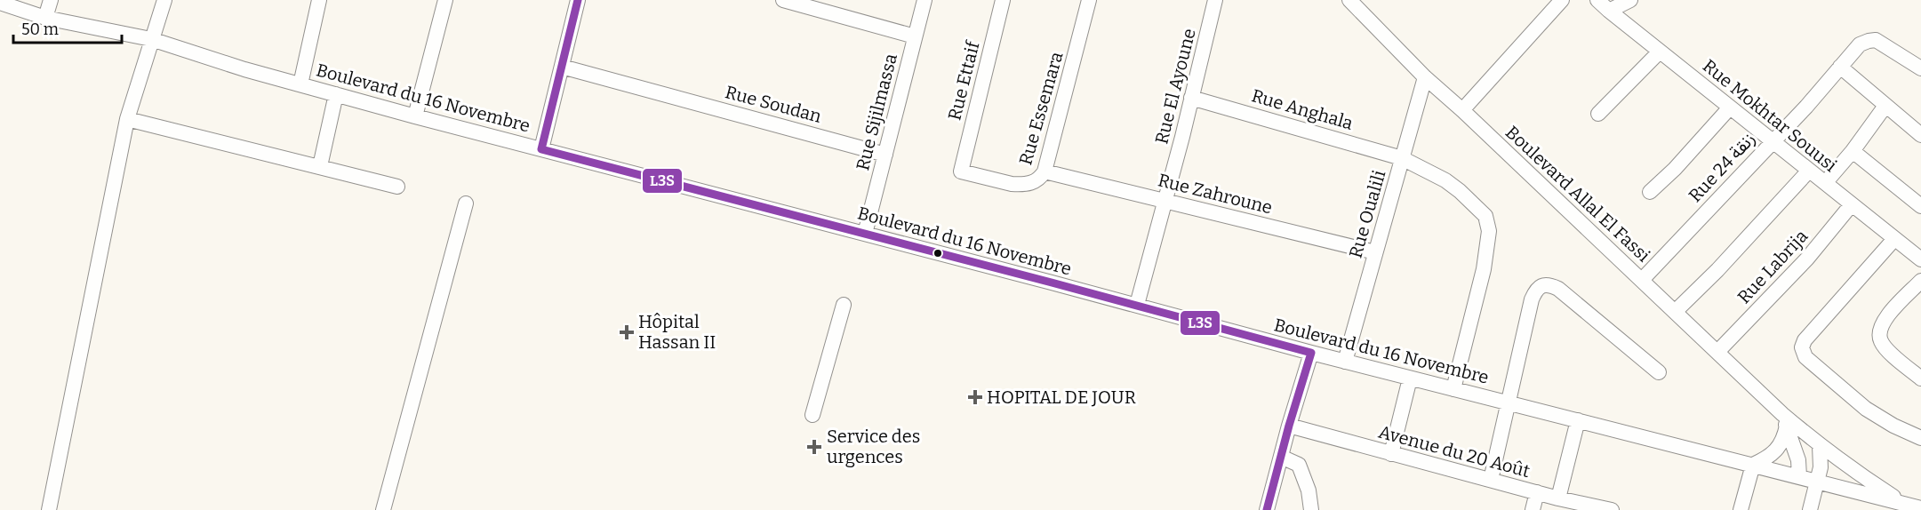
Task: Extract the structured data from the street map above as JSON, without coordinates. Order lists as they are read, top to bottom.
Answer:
{
  "streets": {
    "street": [
      "Rue Ettaif",
      "Rue El Ayoune",
      "Boulevard du 16 Novembre",
      "Rue Soudan",
      "Rue Essemara",
      "Rue Anghala",
      "Rue Sijilmassa",
      "Rue Mokhtar Souusi",
      "Rue 24 زنقة",
      "Rue Zahroune",
      "Boulevard Allal El Fassi",
      "Rue Oualili",
      "Rue Labrija",
      "Avenue du 20 Août"
    ]
  },
  "crossings": [
    ["Rue Ettaif", "Rue Essemara"],
    ["Rue El Ayoune", "Boulevard du 16 Novembre"],
    ["Rue El Ayoune", "Rue Anghala"],
    ["Rue El Ayoune", "Rue Zahroune"],
    ["Boulevard du 16 Novembre", "Rue Anghala"],
    ["Boulevard du 16 Novembre", "Rue Sijilmassa"],
    ["Boulevard du 16 Novembre", "Boulevard Allal El Fassi"],
    ["Boulevard du 16 Novembre", "Rue Oualili"],
    ["Rue Soudan", "Rue Sijilmassa"],
    ["Rue Essemara", "Rue Zahroune"],
    ["Rue Anghala", "Rue Oualili"],
    ["Rue Mokhtar Souusi", "Rue 24 زنقة"],
    ["Rue Mokhtar Souusi", "Rue Labrija"],
    ["Rue 24 زنقة", "Boulevard Allal El Fassi"],
    ["Rue Zahroune", "Rue Oualili"],
    ["Boulevard Allal El Fassi", "Rue Oualili"],
    ["Boulevard Allal El Fassi", "Rue Labrija"]
  ],
  "places": {
    "health": ["Hôpital Hassan II", "HOPITAL DE JOUR", "Service des urgences"]
  },
  "lines": ["transit line L3S"],
  "scale_bar": "50 m"
}
